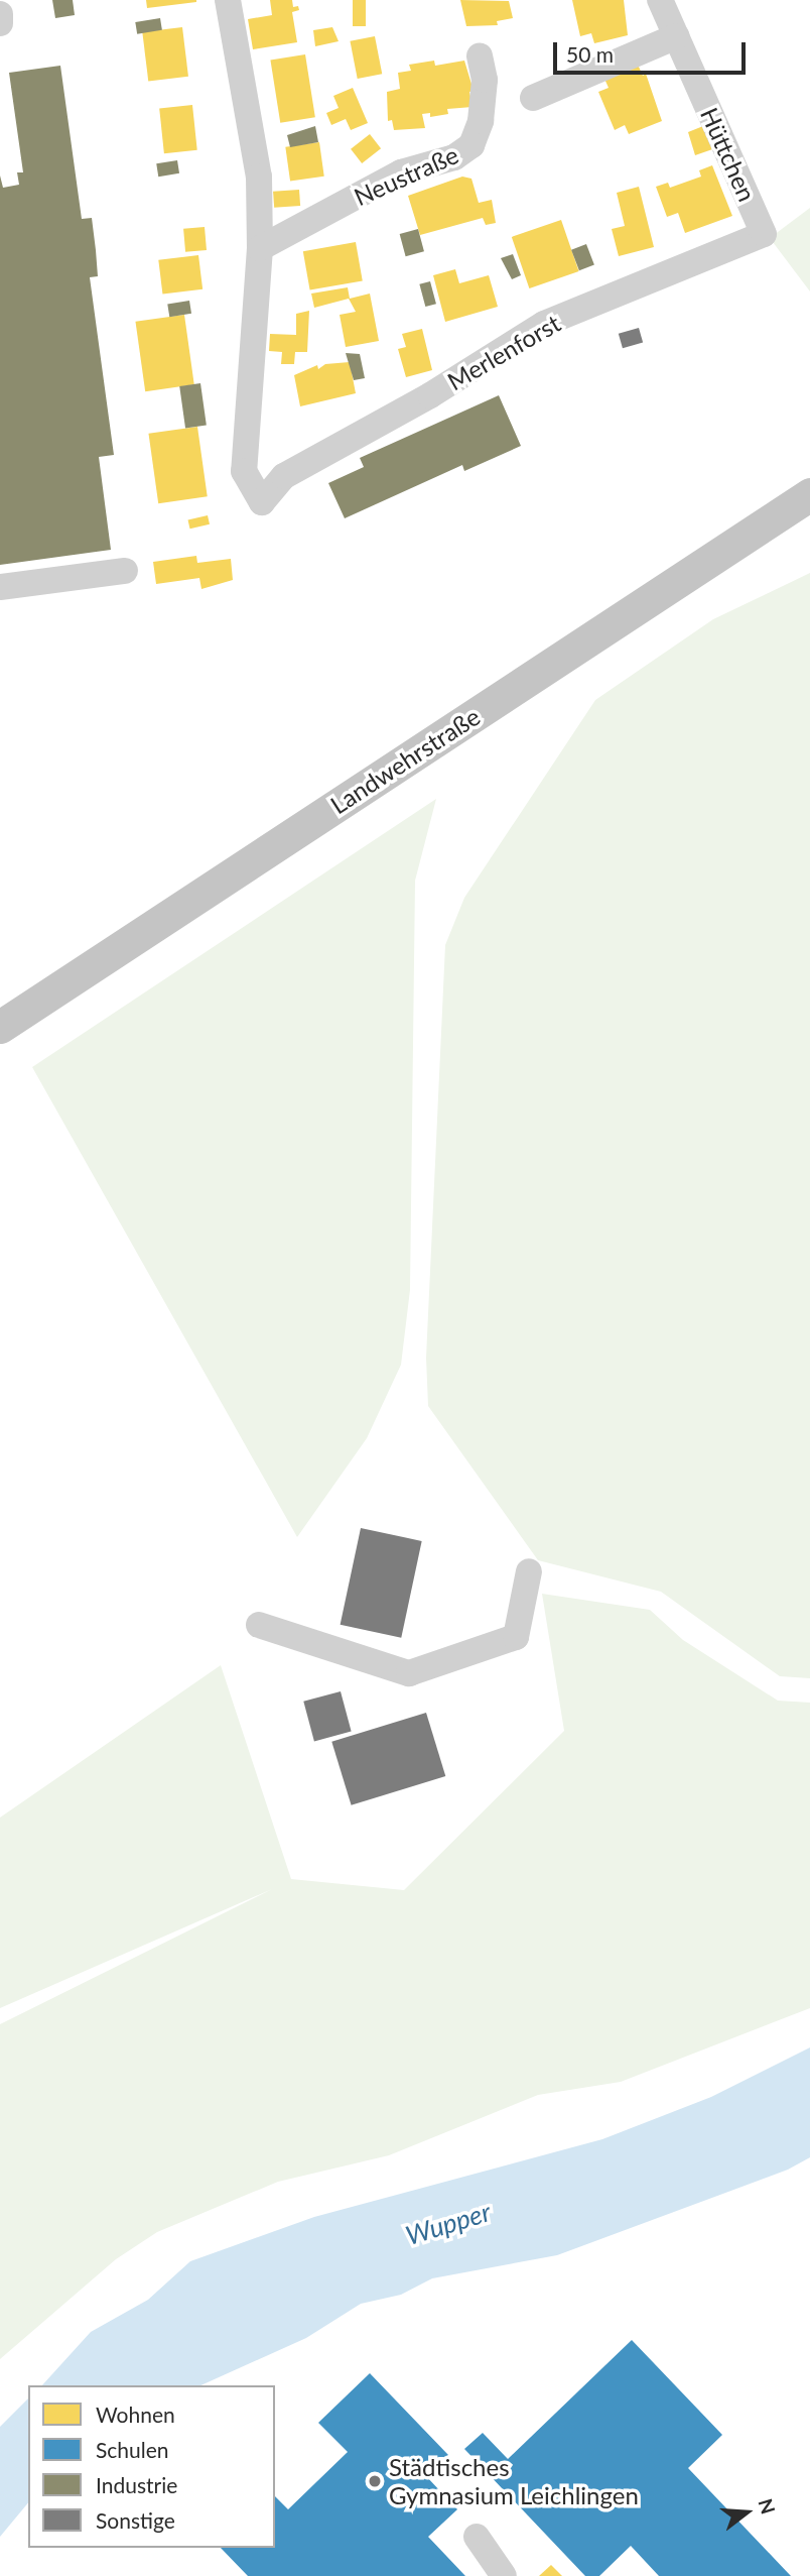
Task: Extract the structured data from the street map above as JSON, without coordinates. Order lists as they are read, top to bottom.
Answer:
{
  "streets": {
    "main road": ["Landwehrstraße"],
    "street": ["Hüttchen", "Neustraße", "Merlenforst"]
  },
  "crossings": [
    ["Hüttchen", "Merlenforst"],
    ["Neustraße", "Merlenforst"]
  ],
  "water": ["Wupper"],
  "places": ["Städtisches Gymnasium Leichlingen"],
  "legend": [
    "Wohnen",
    "Schulen",
    "Industrie",
    "Sonstige"
  ],
  "scale_bar": "50 m",
  "north": "right"
}
